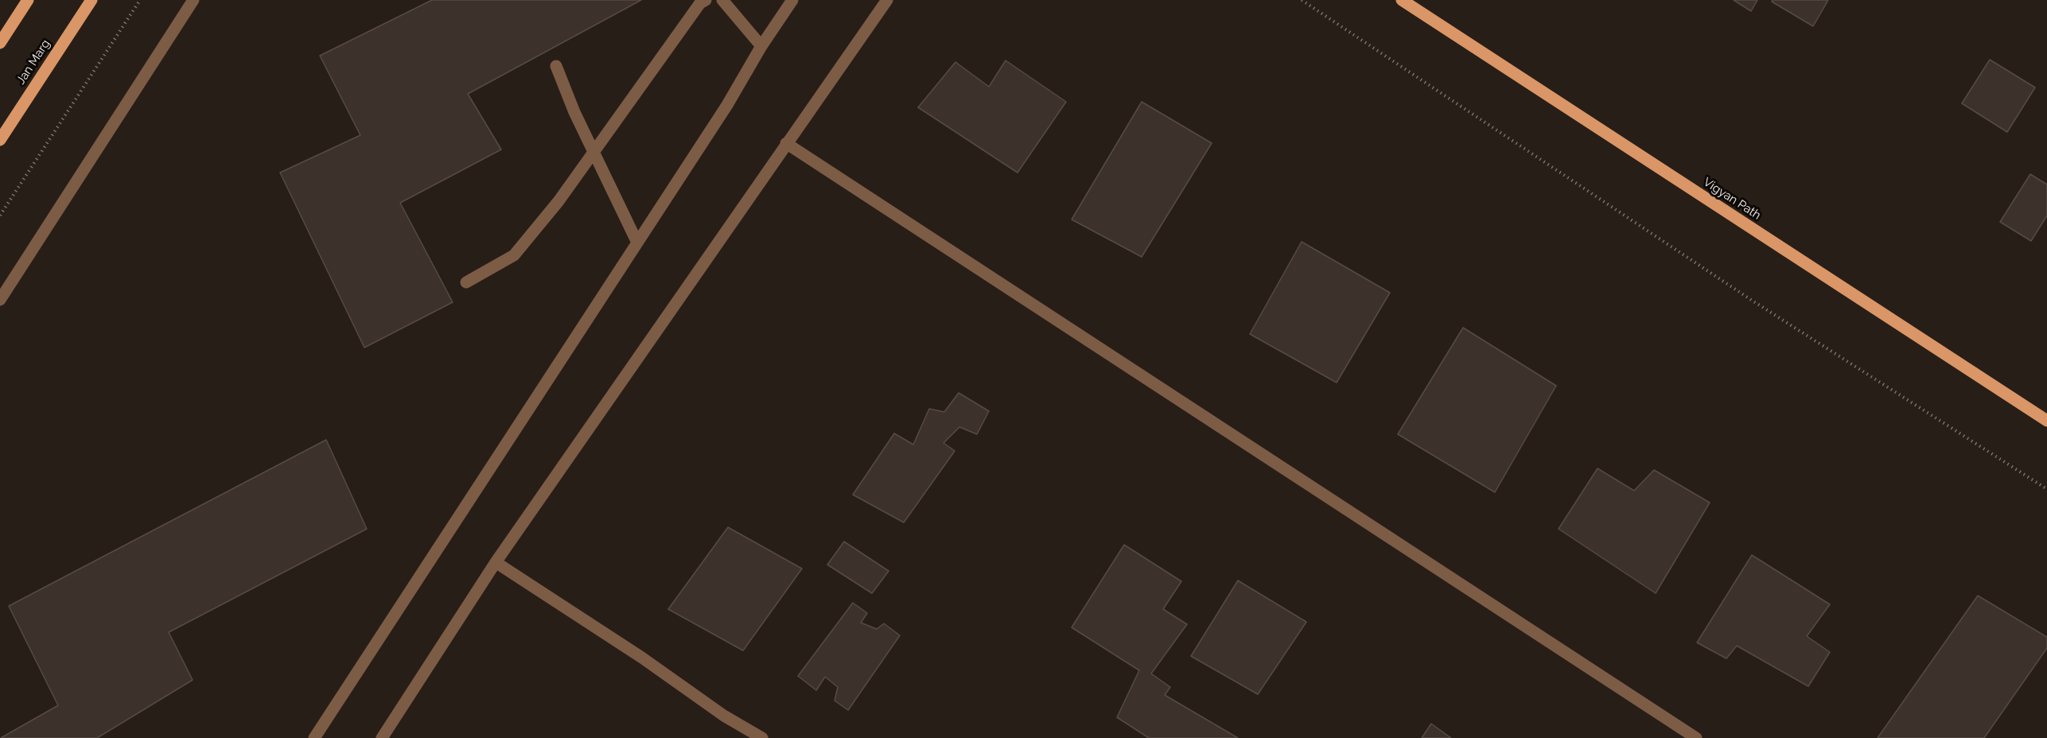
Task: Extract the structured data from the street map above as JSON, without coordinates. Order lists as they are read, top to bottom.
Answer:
{
  "streets": {
    "main road": ["Jan Marg", "Vigyan Path"]
  }
}
